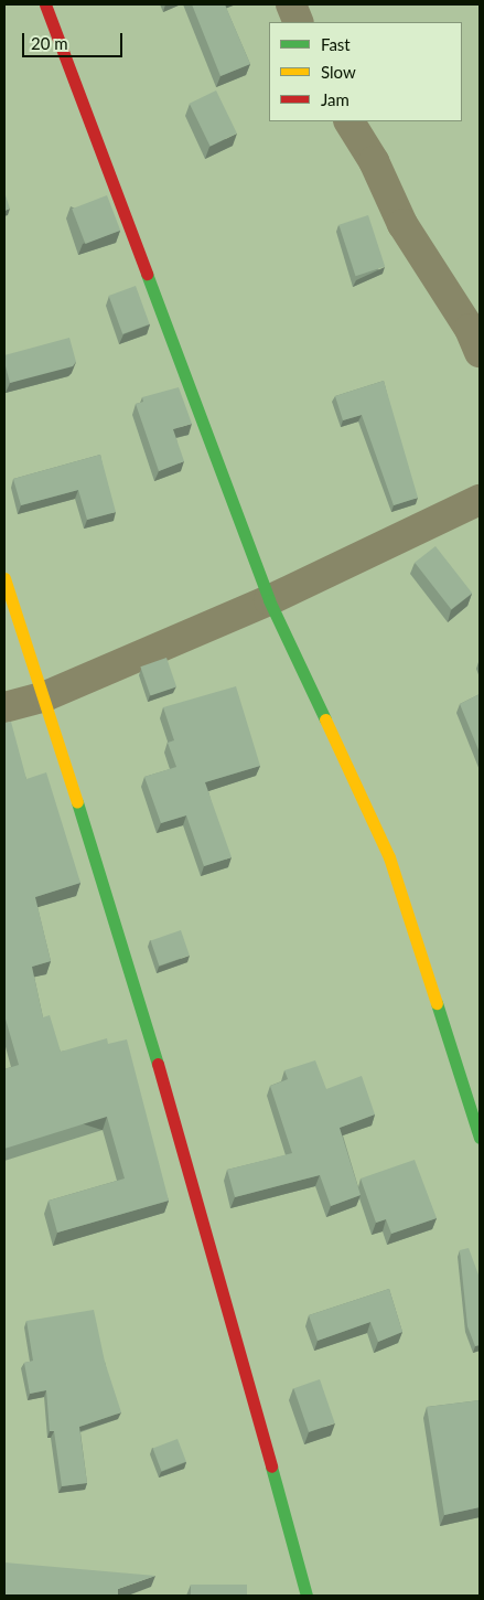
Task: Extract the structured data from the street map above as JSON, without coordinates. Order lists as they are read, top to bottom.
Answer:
{
  "legend": ["Fast", "Slow", "Jam"],
  "scale_bar": "20 m"
}
